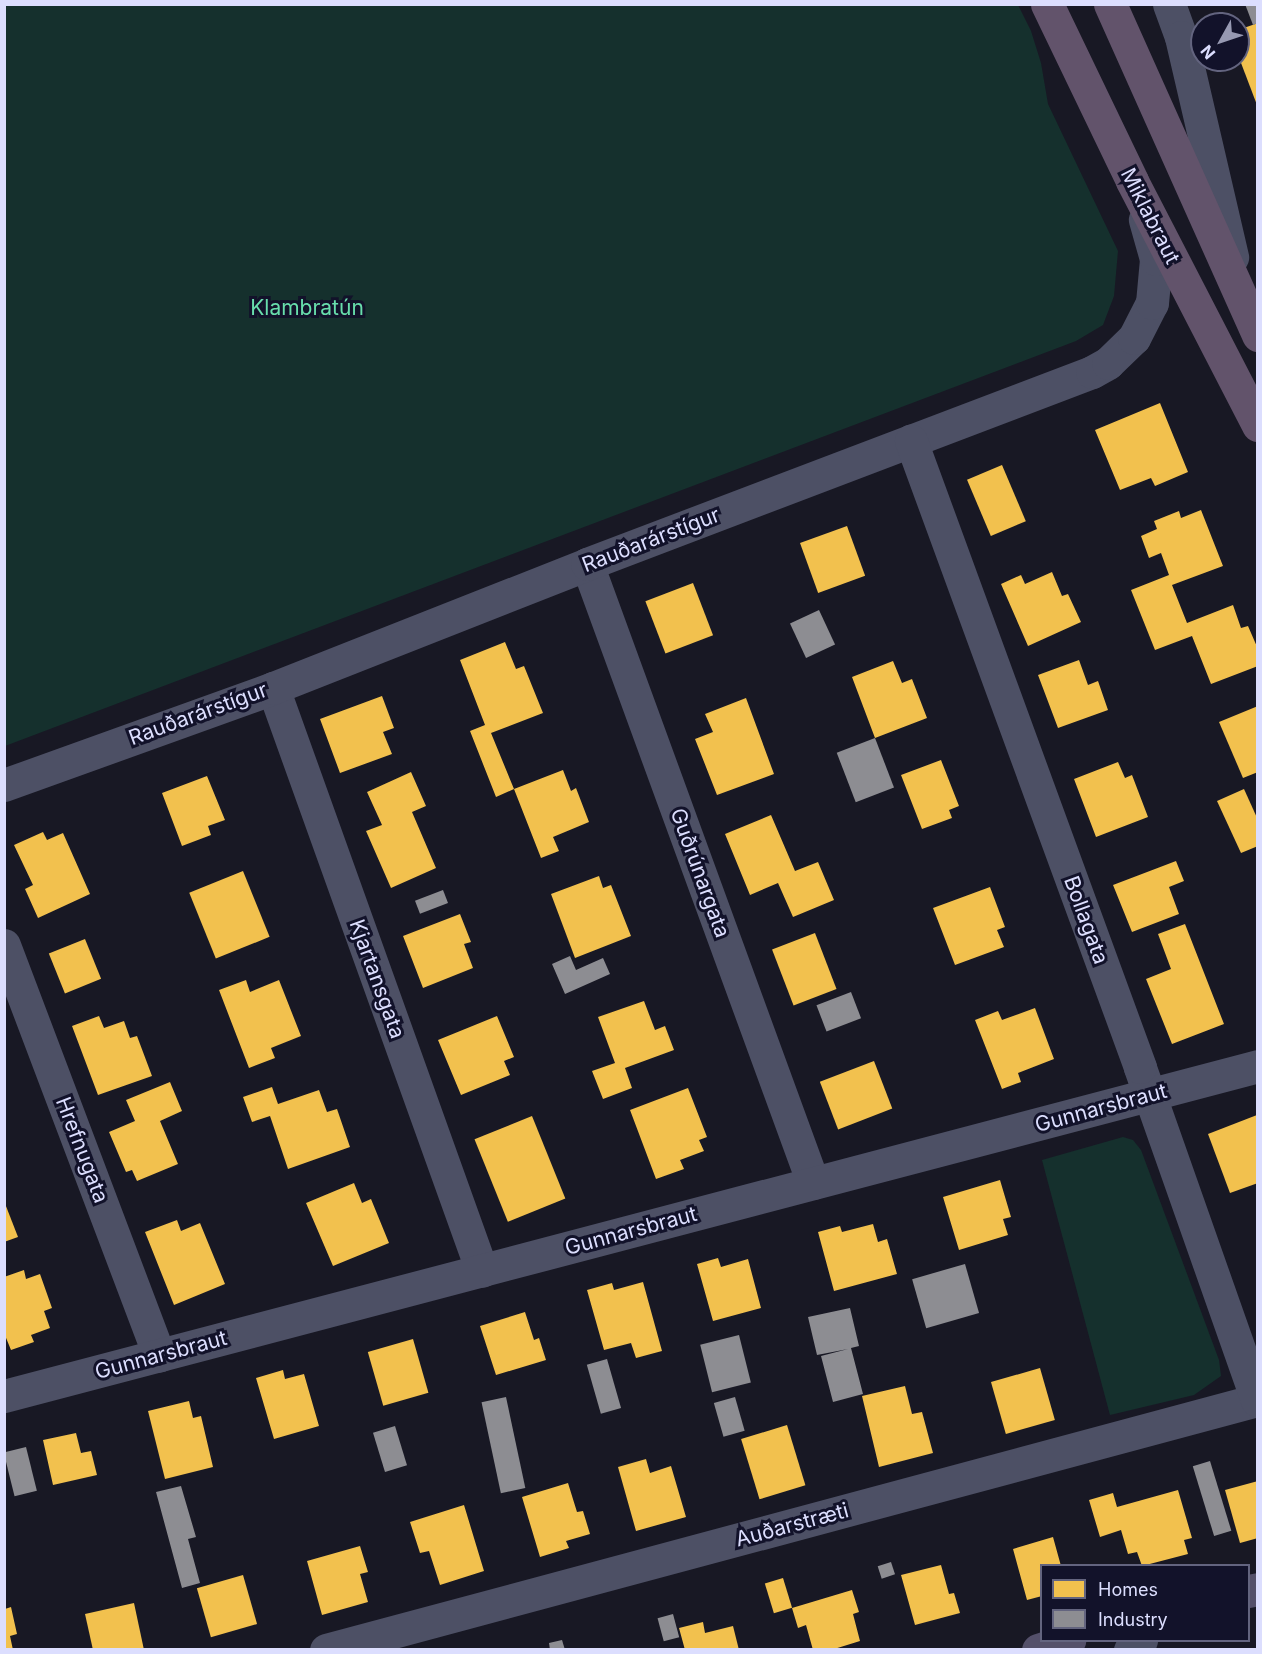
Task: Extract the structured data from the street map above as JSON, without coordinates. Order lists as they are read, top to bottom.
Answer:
{
  "streets": {
    "highway": ["Miklabraut"],
    "street": [
      "Rauðarárstígur",
      "Guðrúnargata",
      "Bollagata",
      "Kjartansgata",
      "Gunnarsbraut",
      "Hrefnugata",
      "Auðarstræti"
    ]
  },
  "crossings": [
    ["Miklabraut", "Rauðarárstígur"],
    ["Rauðarárstígur", "Guðrúnargata"],
    ["Rauðarárstígur", "Bollagata"],
    ["Rauðarárstígur", "Kjartansgata"],
    ["Guðrúnargata", "Gunnarsbraut"],
    ["Bollagata", "Gunnarsbraut"],
    ["Bollagata", "Auðarstræti"],
    ["Kjartansgata", "Gunnarsbraut"],
    ["Gunnarsbraut", "Hrefnugata"]
  ],
  "parks": ["Klambratún"],
  "legend": ["Homes", "Industry"],
  "north": "bottom left"
}
